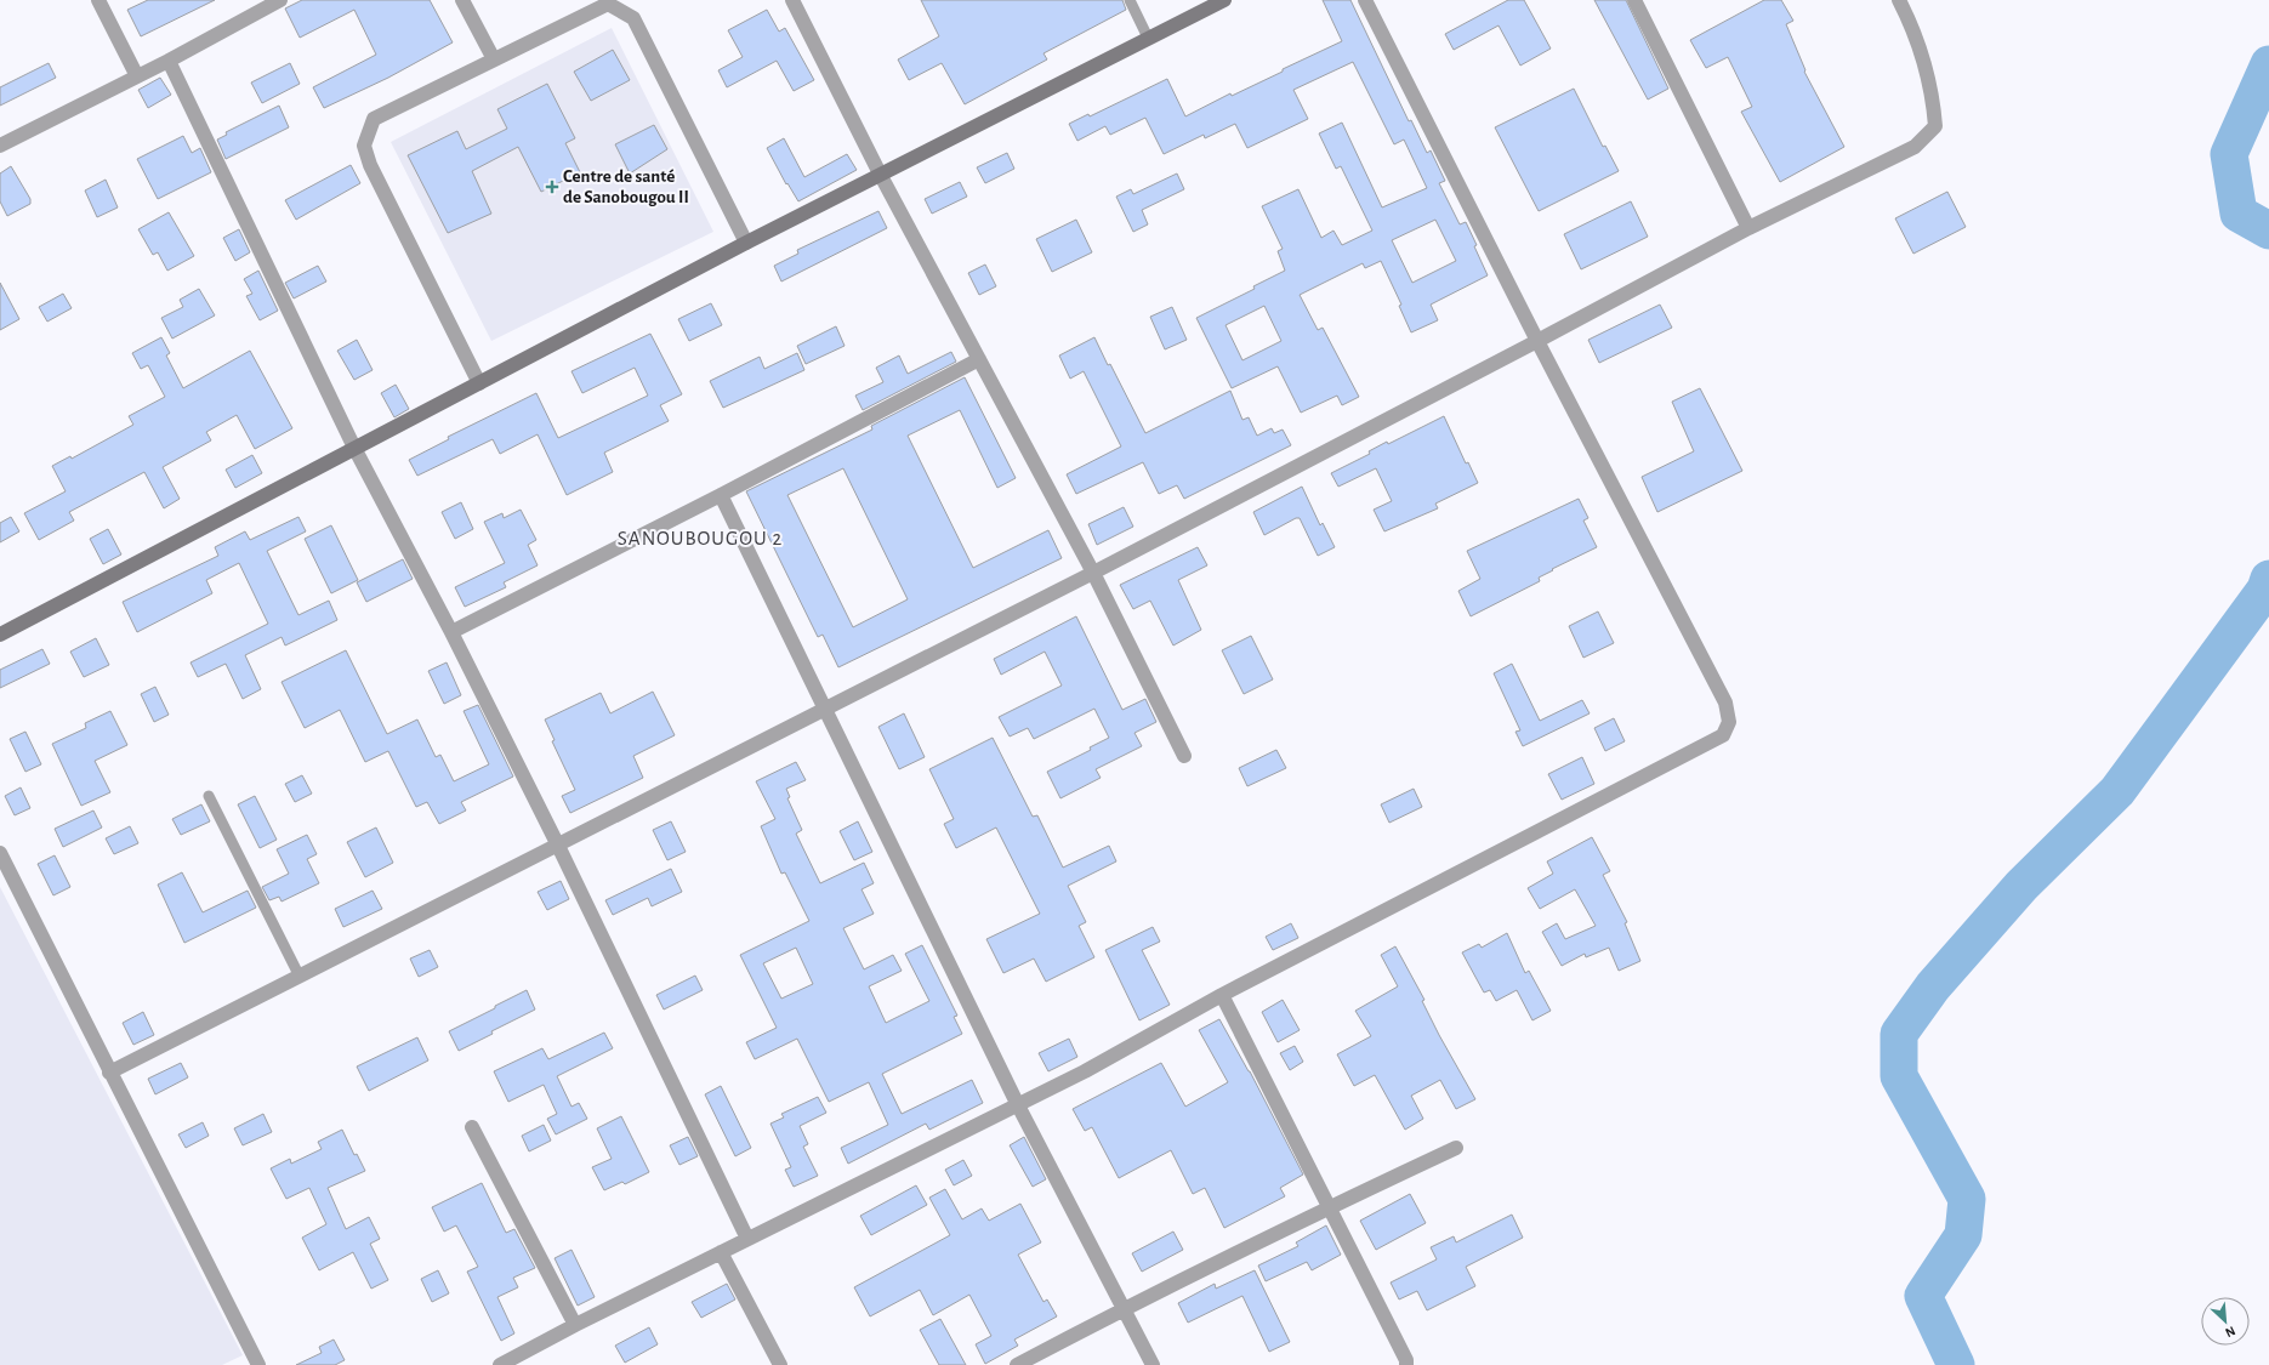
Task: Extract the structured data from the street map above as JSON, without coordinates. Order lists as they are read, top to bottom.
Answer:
{
  "districts": ["SANOUBOUGOU 2"],
  "places": {
    "health": ["Centre de santé de Sanobougou II"]
  },
  "north": "bottom right"
}
